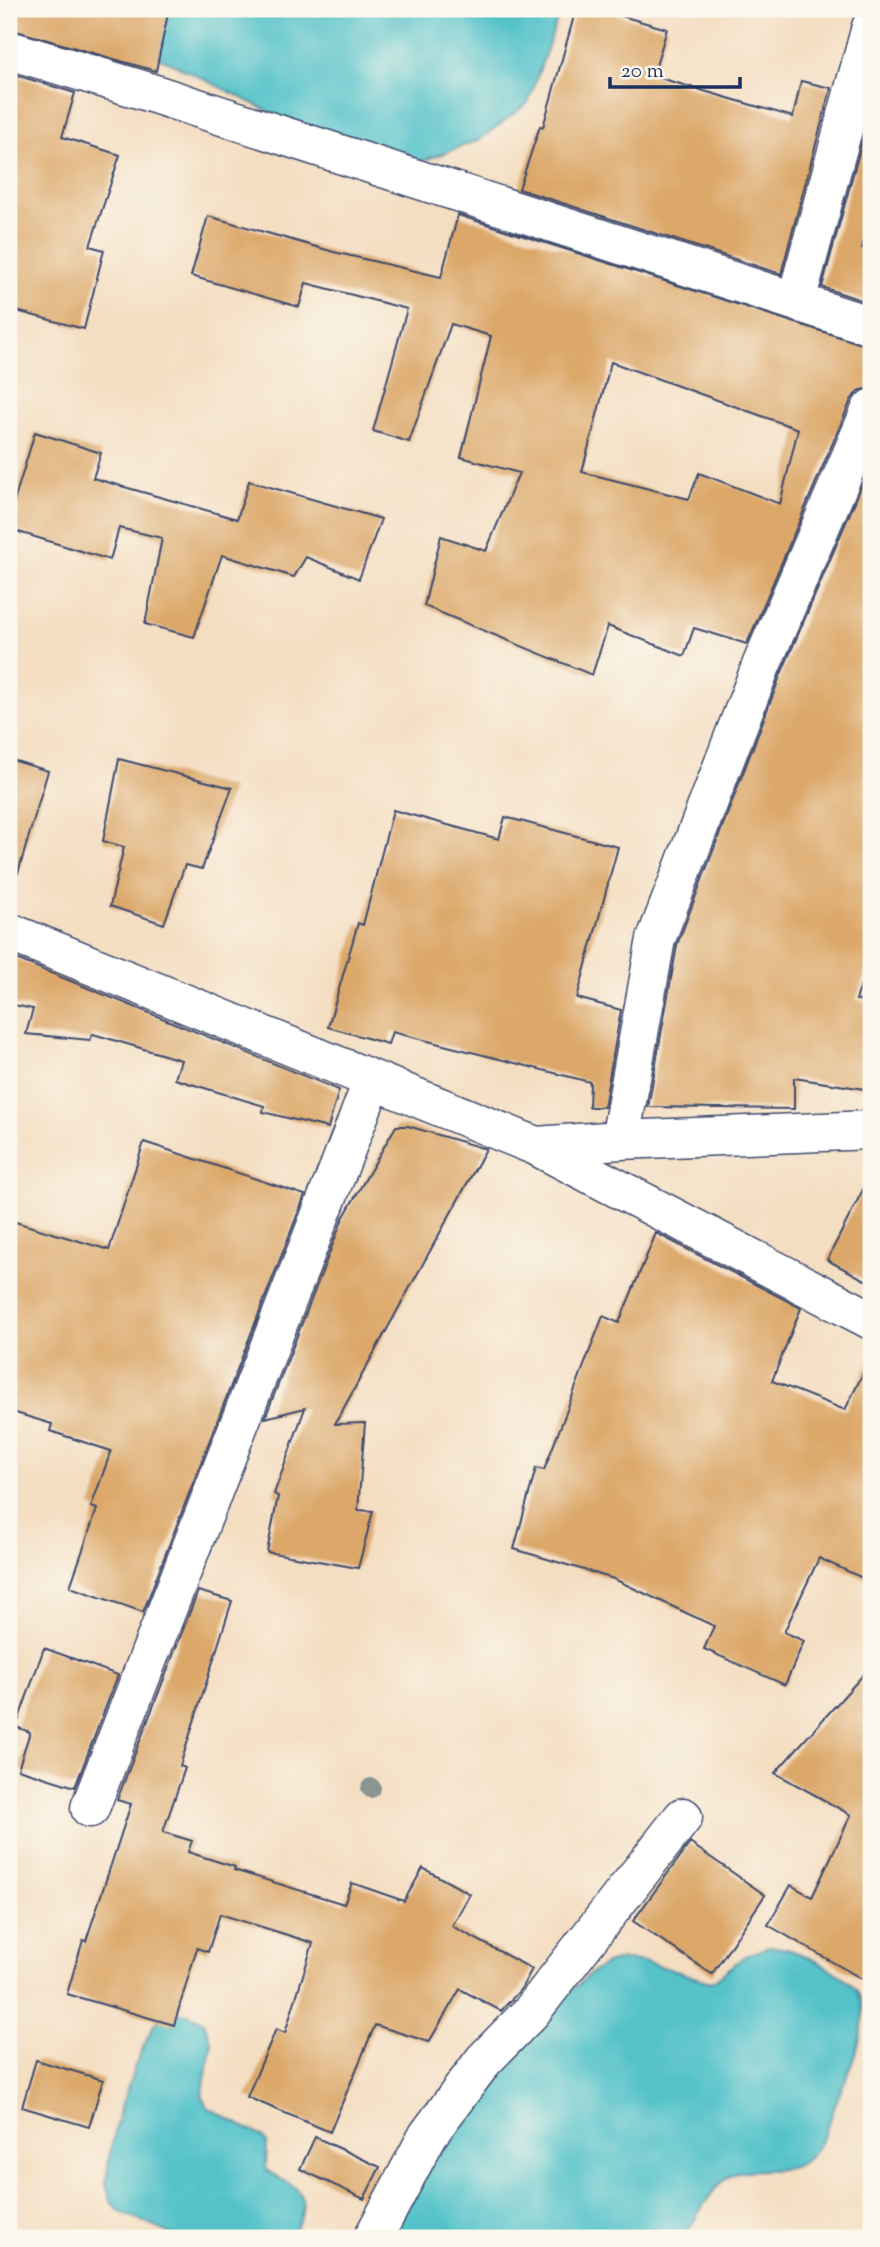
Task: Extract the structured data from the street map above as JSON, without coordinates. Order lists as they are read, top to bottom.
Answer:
{
  "scale_bar": "20 m"
}
